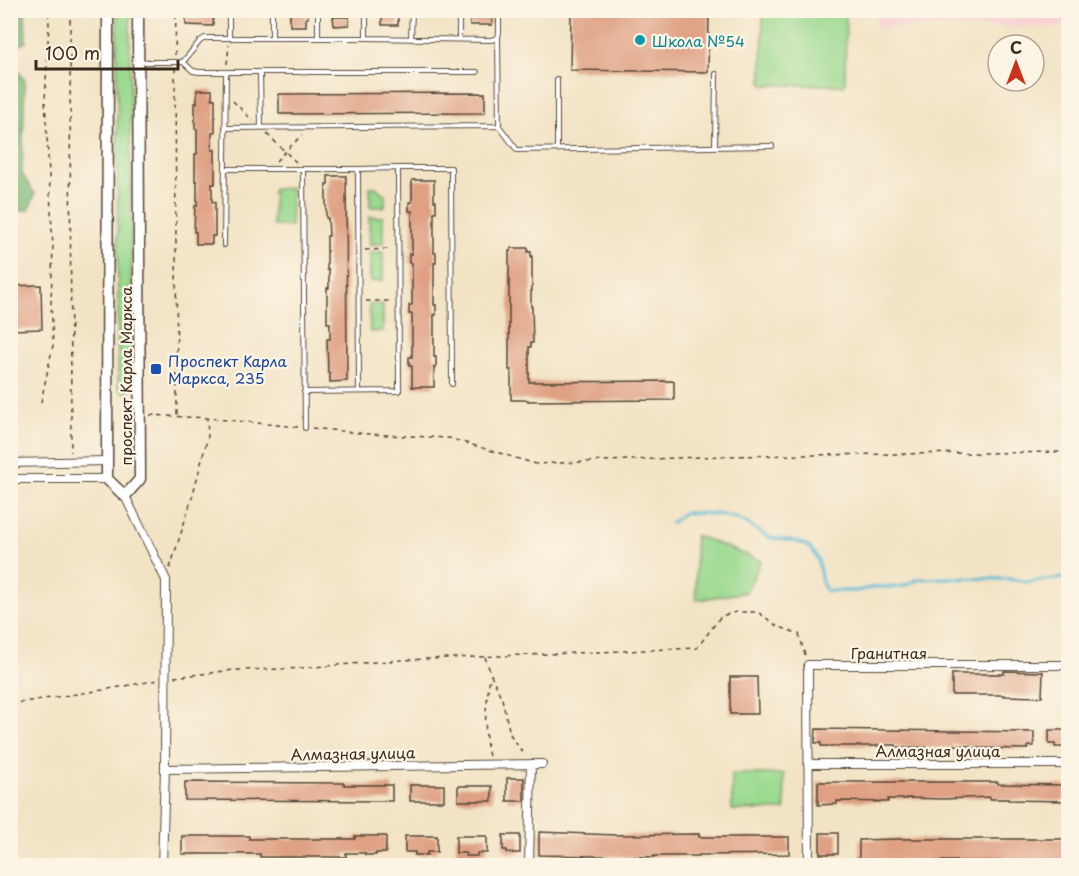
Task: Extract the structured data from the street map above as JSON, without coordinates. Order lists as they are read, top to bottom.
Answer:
{
  "streets": {
    "street": ["проспект Карла Маркса", "Гранитная", "Алмазная улица"]
  },
  "places": {
    "other": ["Школа №54"],
    "transit": ["Проспект Карла Маркса, 235"]
  },
  "scale_bar": "100 m",
  "north": "top"
}
